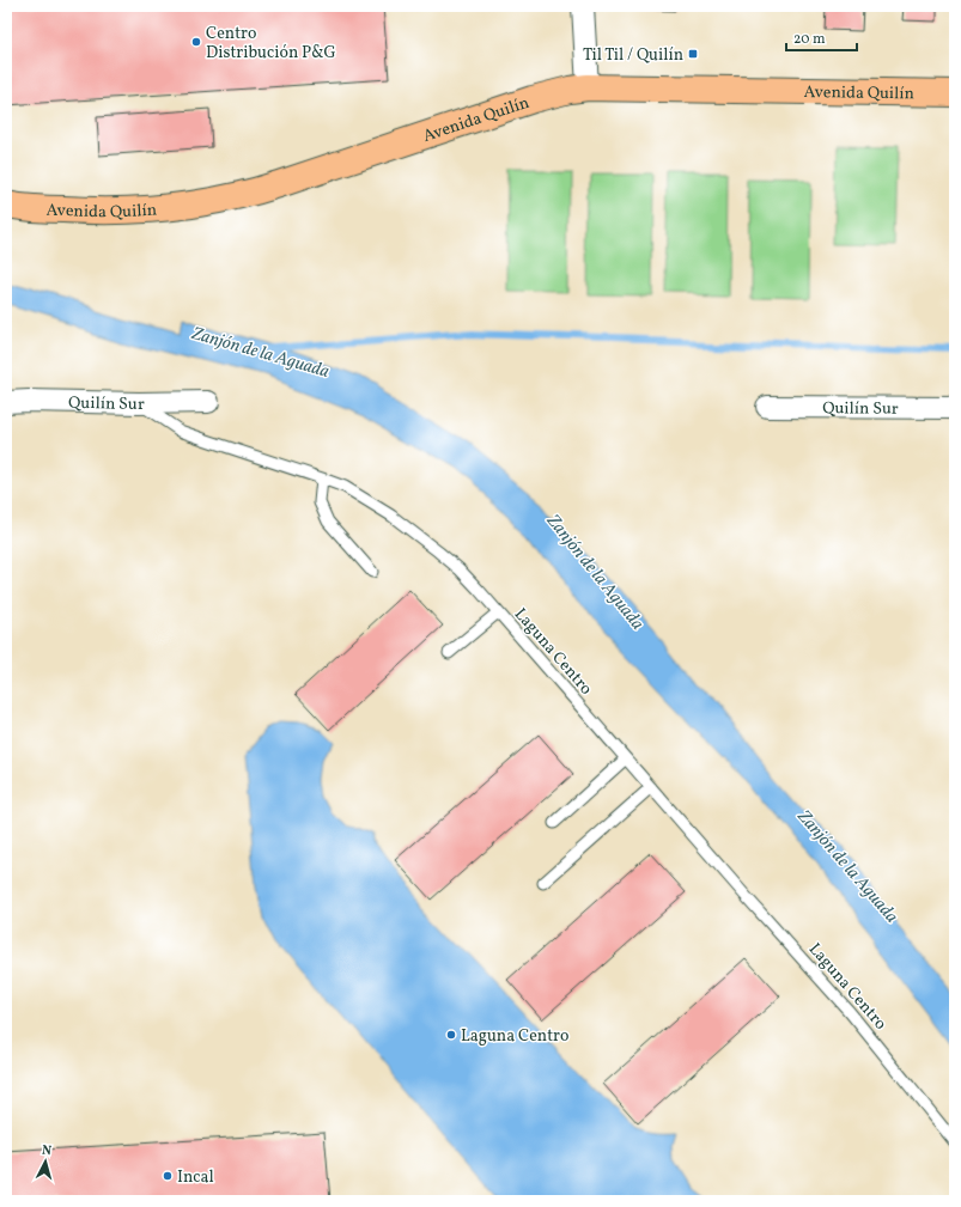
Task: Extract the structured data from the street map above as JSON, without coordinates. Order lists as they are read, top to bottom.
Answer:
{
  "streets": {
    "main road": ["Avenida Quilín"],
    "street": ["Quilín Sur"],
    "lane": ["Laguna Centro"]
  },
  "crossings": [
    ["Quilín Sur", "Laguna Centro"]
  ],
  "water": ["Zanjón de la Aguada"],
  "places": {
    "other": ["Centro Distribución P&G", "Laguna Centro", "Incal"],
    "transit": ["Til Til / Quilín"]
  },
  "scale_bar": "20 m",
  "north": "top"
}
